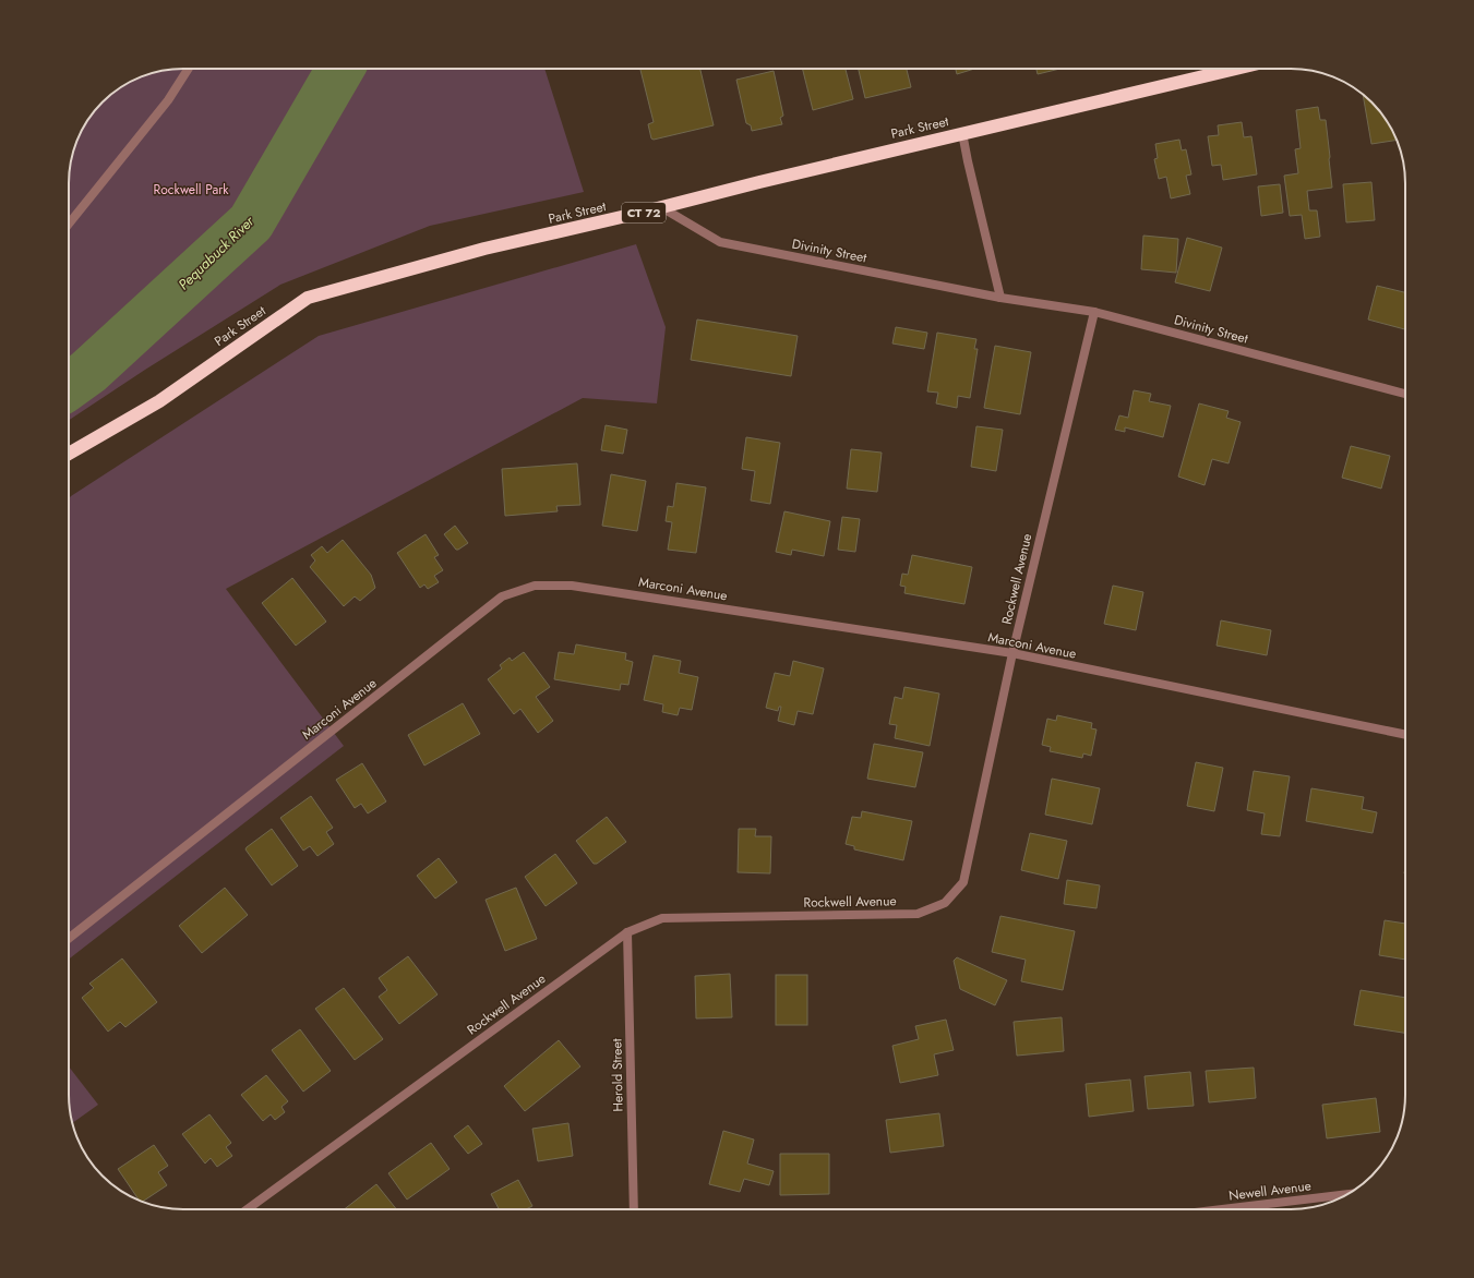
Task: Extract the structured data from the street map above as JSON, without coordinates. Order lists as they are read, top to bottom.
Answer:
{
  "streets": {
    "highway": ["Park Street", "CT 72"],
    "street": [
      "Divinity Street",
      "Rockwell Avenue",
      "Marconi Avenue",
      "Herold Street",
      "Newell Avenue"
    ]
  },
  "crossings": [
    ["Park Street", "Divinity Street"],
    ["Divinity Street", "Rockwell Avenue"],
    ["Rockwell Avenue", "Marconi Avenue"],
    ["Rockwell Avenue", "Herold Street"]
  ],
  "water": ["Pequabuck River"],
  "parks": ["Rockwell Park"]
}
